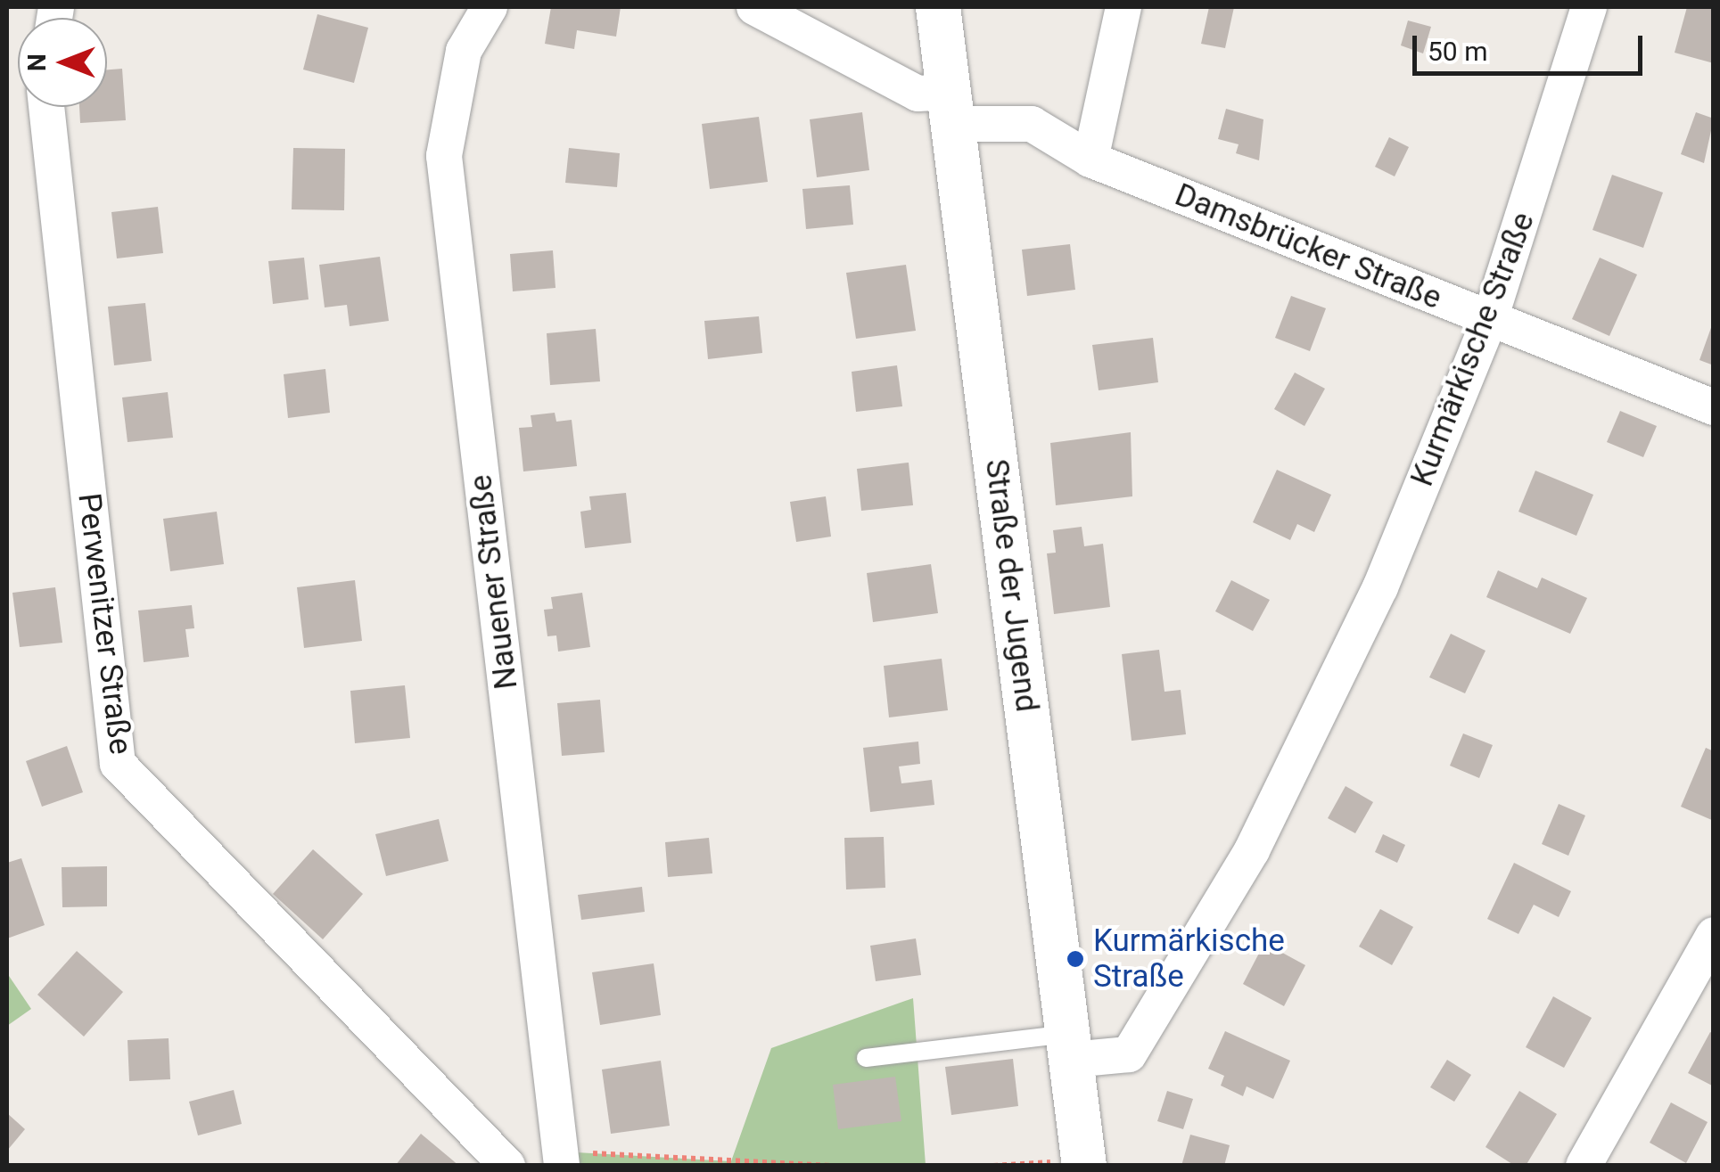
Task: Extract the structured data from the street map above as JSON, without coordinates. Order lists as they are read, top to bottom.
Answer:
{
  "streets": {
    "street": [
      "Damsbrücker Straße",
      "Kurmärkische Straße",
      "Nauener Straße",
      "Straße der Jugend",
      "Perwenitzer Straße"
    ]
  },
  "crossings": [
    ["Damsbrücker Straße", "Kurmärkische Straße"],
    ["Damsbrücker Straße", "Straße der Jugend"],
    ["Kurmärkische Straße", "Straße der Jugend"]
  ],
  "places": ["Kurmärkische Straße"],
  "scale_bar": "50 m",
  "north": "left"
}
